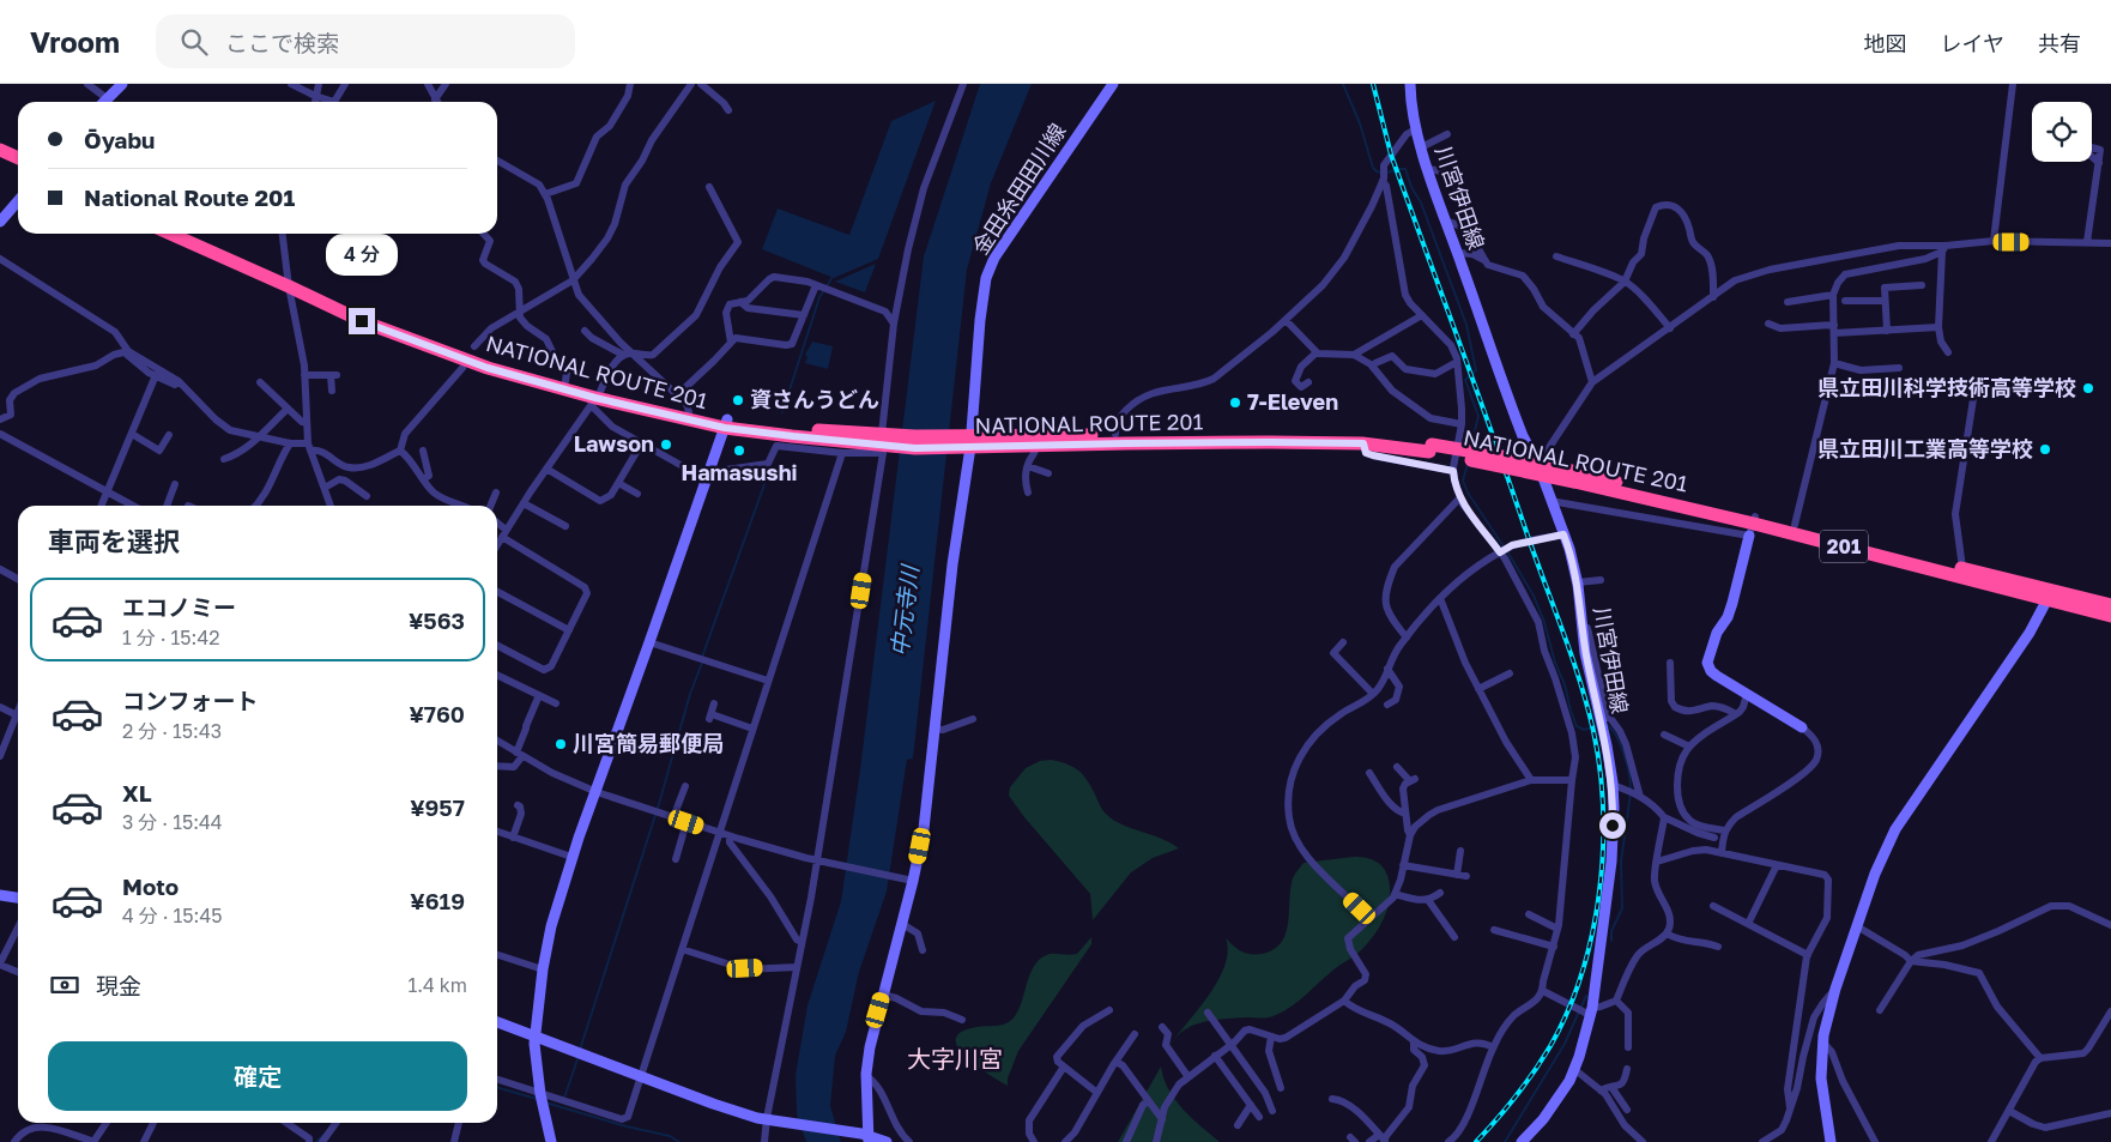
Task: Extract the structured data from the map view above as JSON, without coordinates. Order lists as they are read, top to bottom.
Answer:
{
  "streets": {
    "highway": ["NATIONAL ROUTE 201", "201"],
    "main road": ["金田糸田田川線", "川宮伊田線"]
  },
  "crossings": [
    ["金田糸田田川線", "NATIONAL ROUTE 201"]
  ],
  "districts": ["大字川宮"],
  "water": ["中元寺川"],
  "places": [
    "県立田川科学技術高等学校",
    "資さんうどん",
    "7-Eleven",
    "Lawson",
    "県立田川工業高等学校",
    "Hamasushi",
    "川宮簡易郵便局"
  ],
  "page": {
    "header": "Vroom",
    "search": "ここで検索",
    "nav": ["地図", "レイヤ", "共有"],
    "banner": ["Ōyabu", "National Route 201"],
    "bubble": "4 分",
    "heading": "車両を選択",
    "list": [
      {
        "name": "エコノミー",
        "note": "1 分 · 15:42",
        "value": "¥563"
      },
      {
        "name": "コンフォート",
        "note": "2 分 · 15:43",
        "value": "¥760"
      },
      {
        "name": "XL",
        "note": "3 分 · 15:44",
        "value": "¥957"
      },
      {
        "name": "Moto",
        "note": "4 分 · 15:45",
        "value": "¥619"
      }
    ],
    "pay": ["現金", "1.4 km"],
    "buttons": "確定"
  }
}
